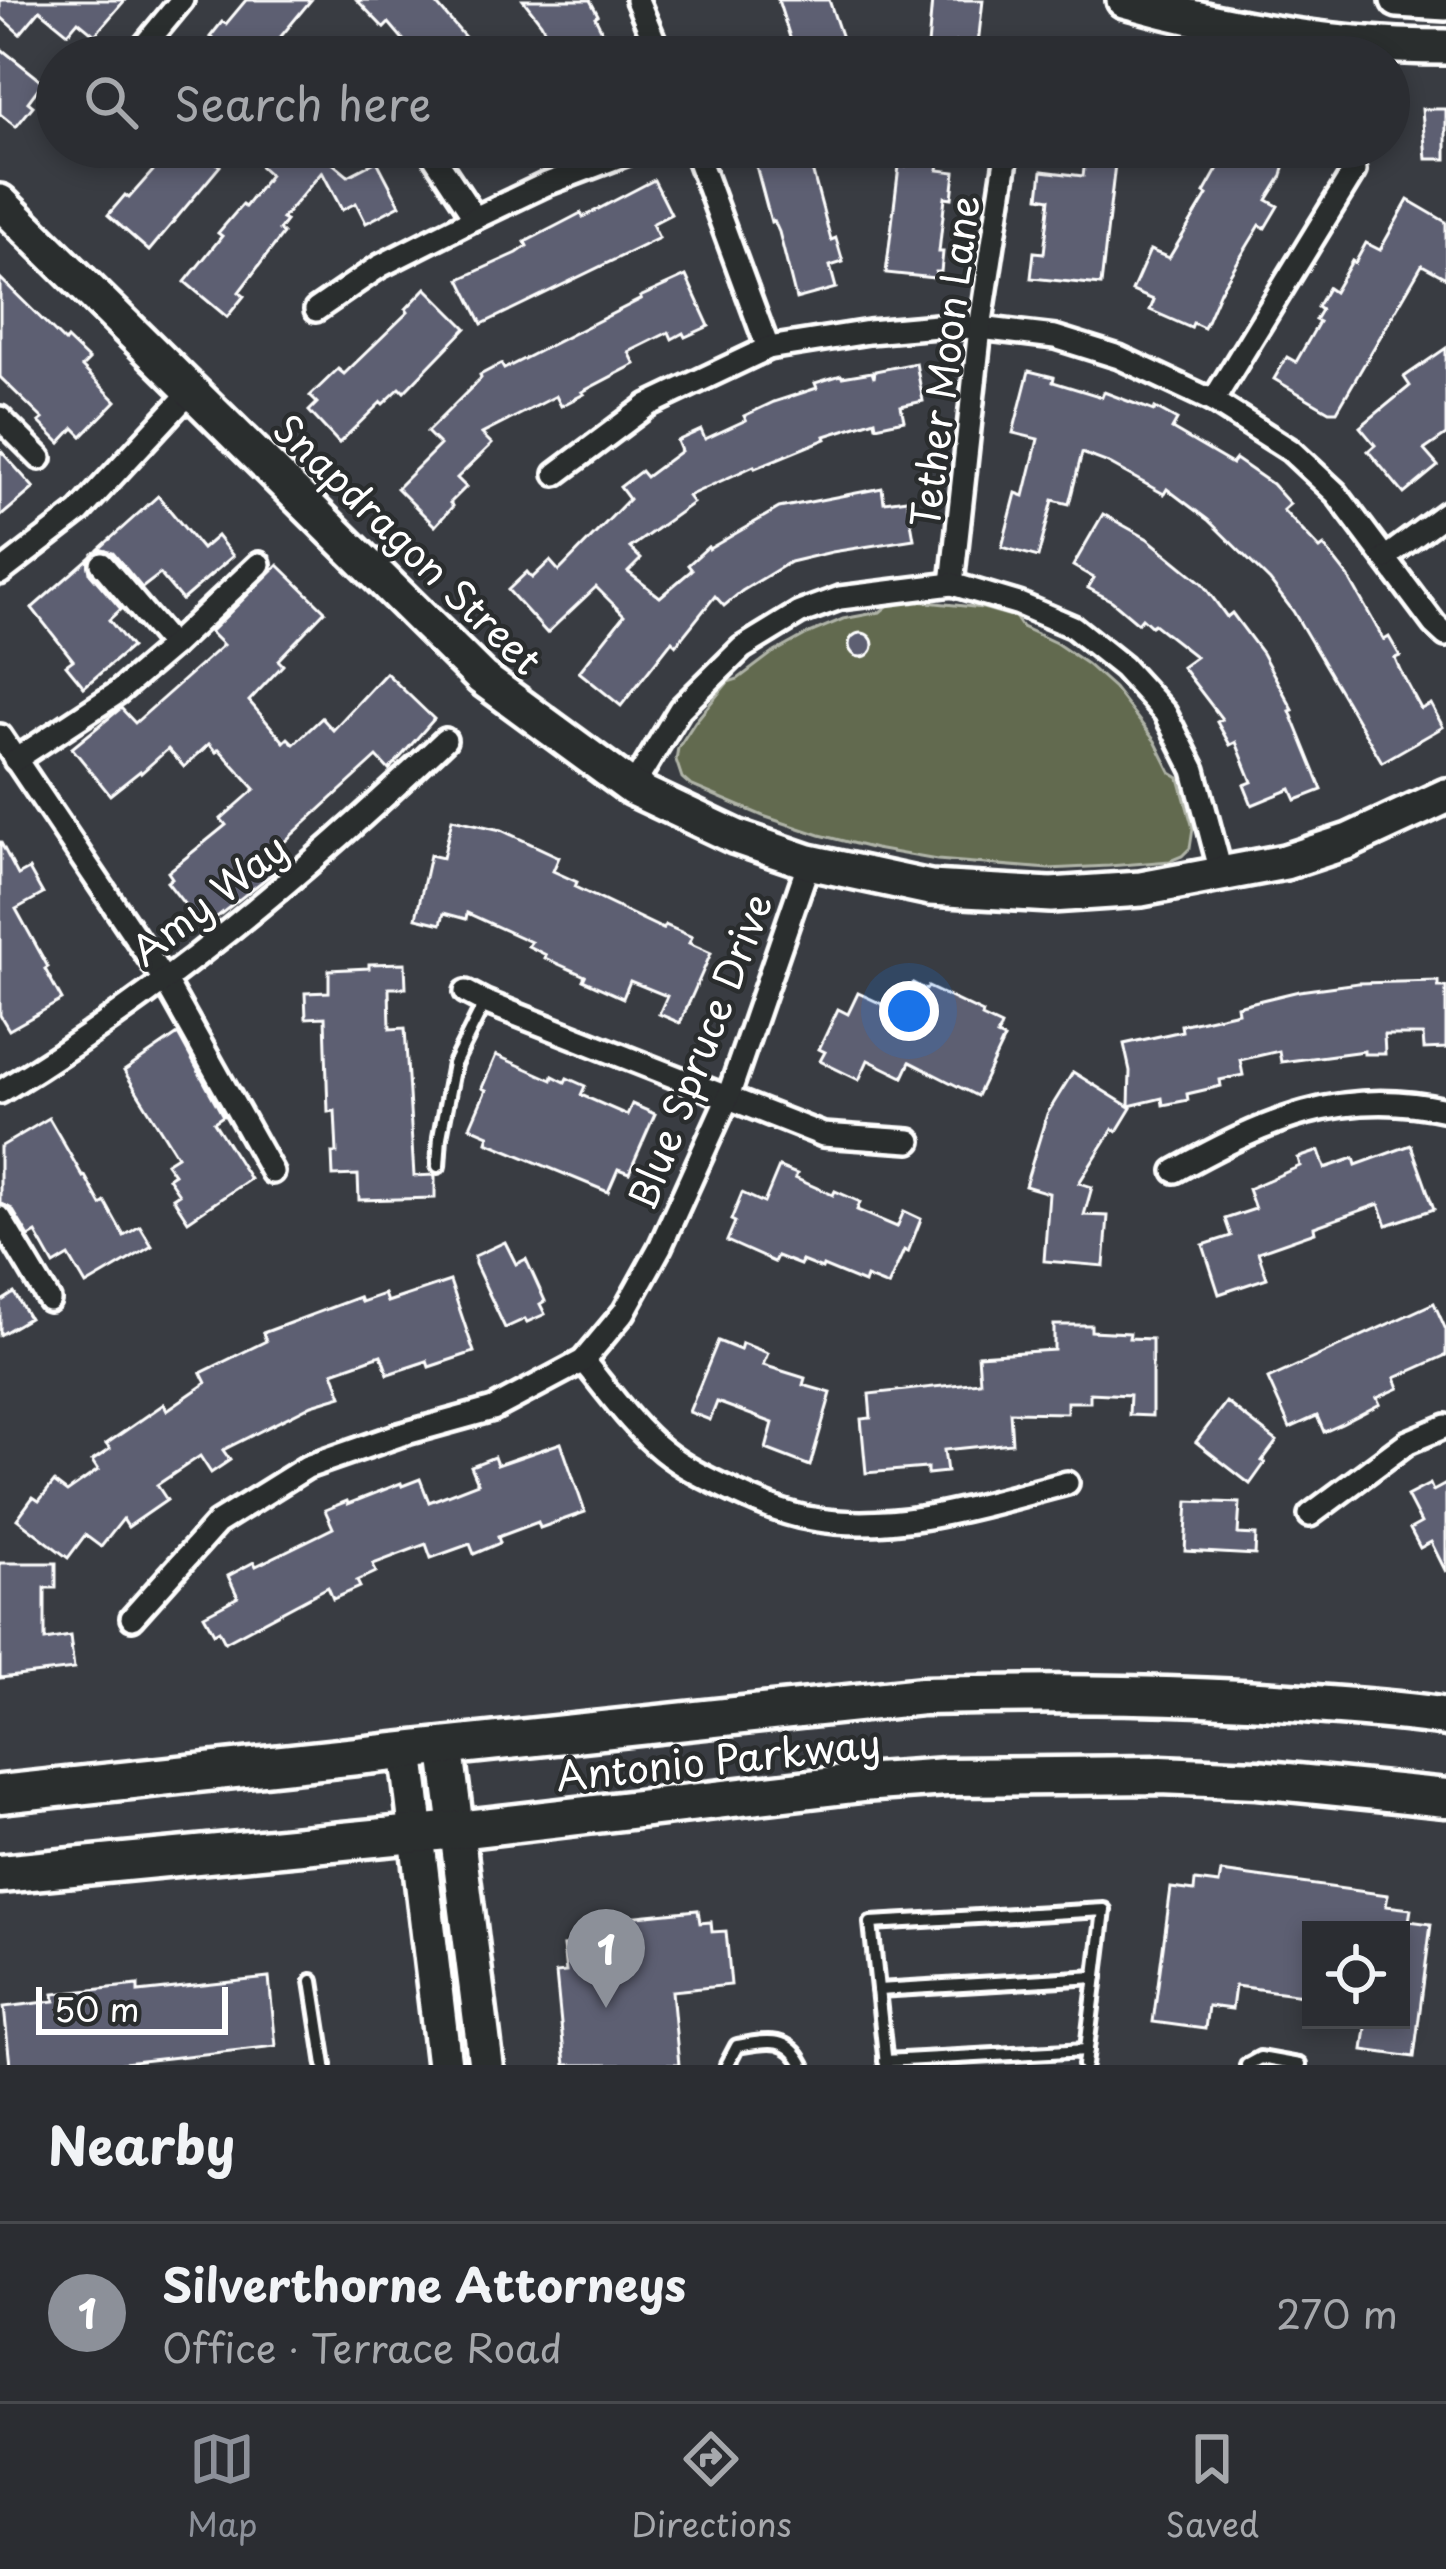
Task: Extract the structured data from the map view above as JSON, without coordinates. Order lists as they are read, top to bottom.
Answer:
{
  "streets": {
    "main road": ["Antonio Parkway"],
    "street": [
      "Tether Moon Lane",
      "Snapdragon Street",
      "Amy Way",
      "Blue Spruce Drive"
    ]
  },
  "crossings": [
    ["Snapdragon Street", "Blue Spruce Drive"]
  ],
  "scale_bar": "50 m",
  "page": {
    "search": "Search here",
    "pins": "1",
    "scale": "50 m",
    "heading": "Nearby",
    "list": [
      {
        "mark": "1",
        "name": "Silverthorne Attorneys",
        "note": "Office · Terrace Road",
        "value": "270 m"
      }
    ],
    "nav": ["Map", "Directions", "Saved"]
  }
}
